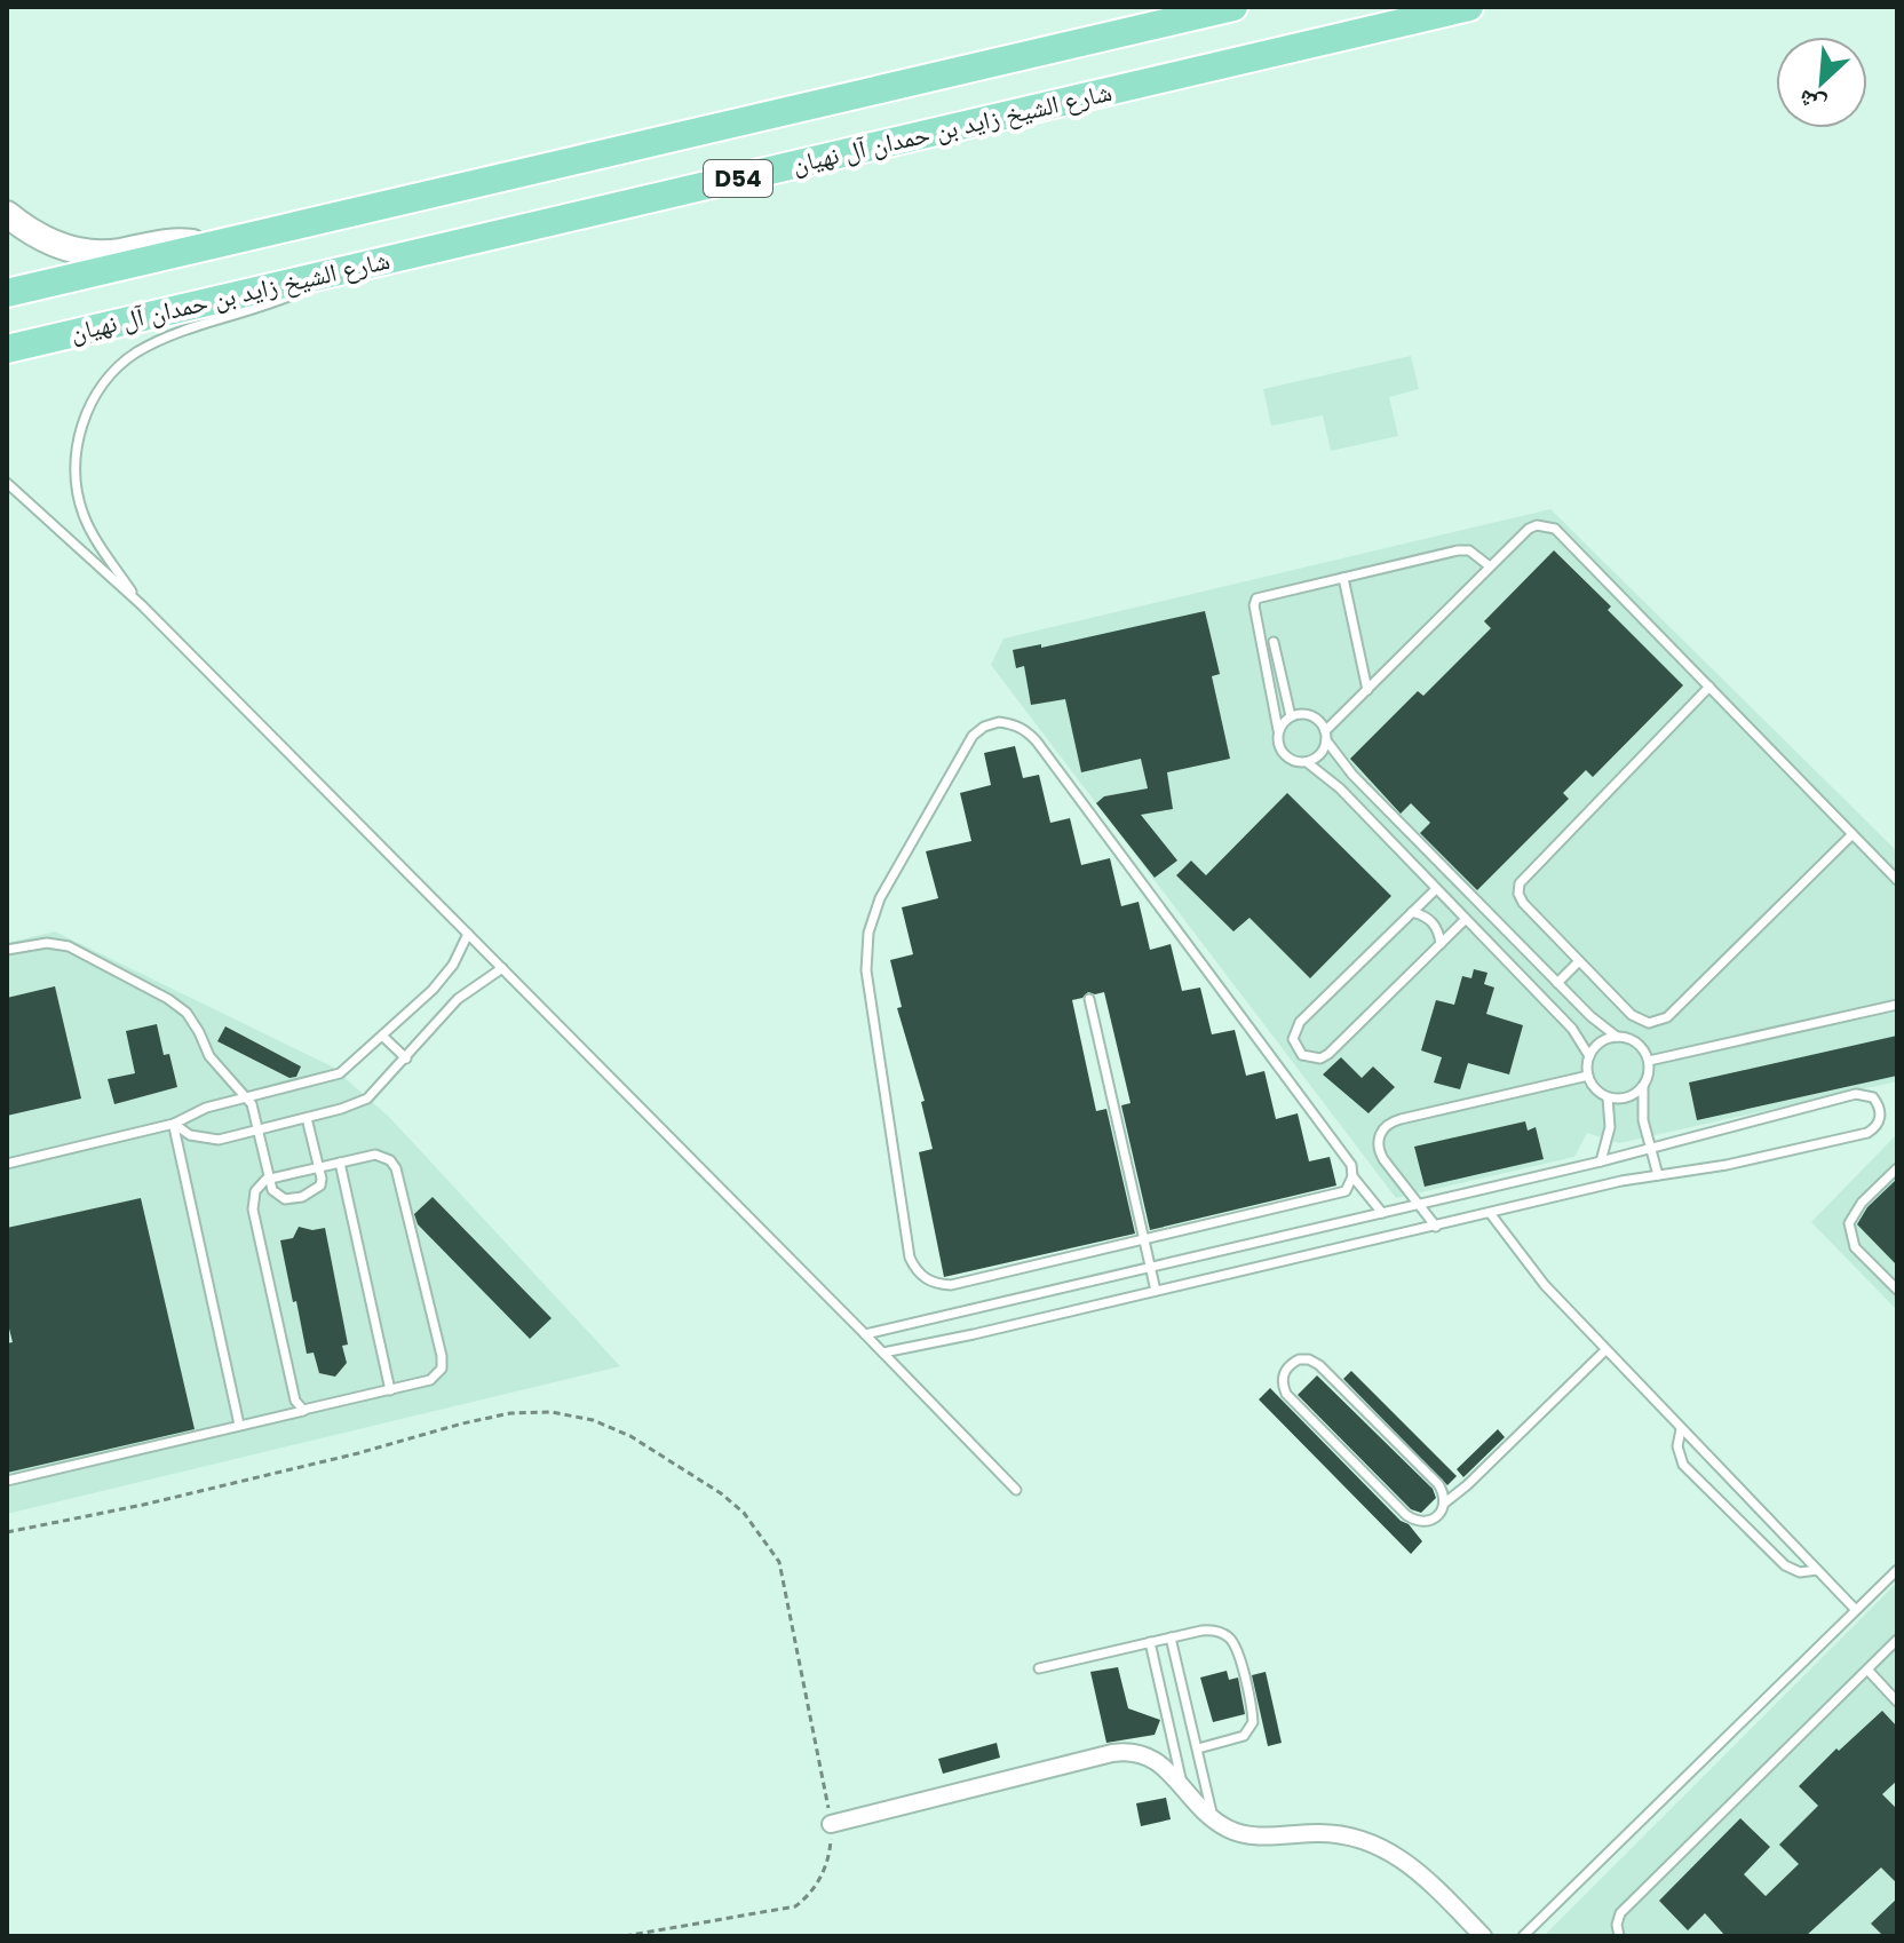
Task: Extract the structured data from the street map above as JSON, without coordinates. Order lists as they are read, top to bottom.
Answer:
{
  "streets": {
    "main road": ["شارع الشيخ زايد بن حمدان آل نهيان", "D54"]
  },
  "north": "bottom left"
}
